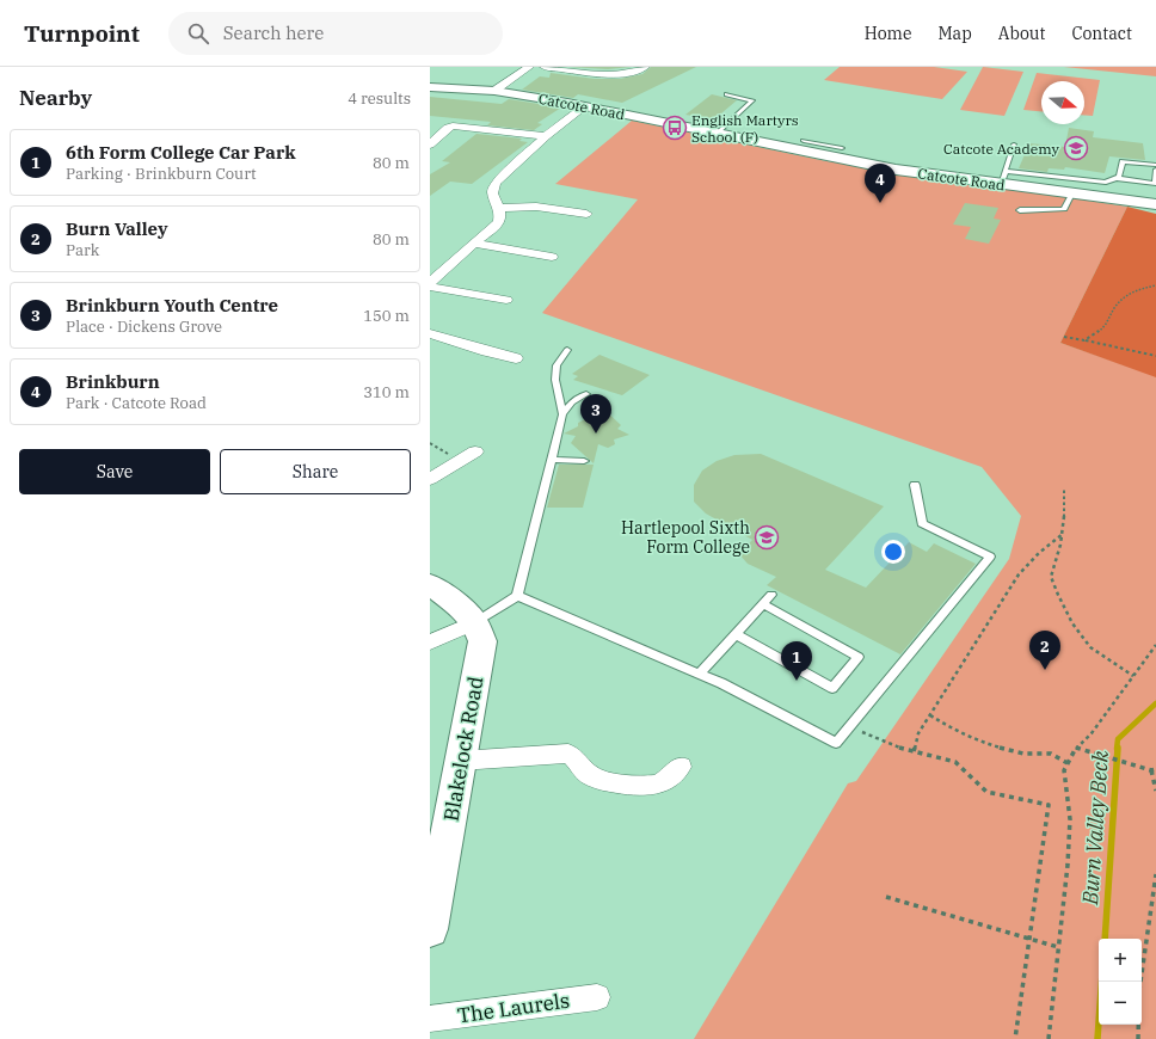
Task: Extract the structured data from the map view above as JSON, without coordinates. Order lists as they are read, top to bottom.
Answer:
{
  "streets": {
    "street": ["Catcote Road", "Blakelock Road", "The Laurels"]
  },
  "water": ["Burn Valley Beck"],
  "places": {
    "bus stop": ["English Martyrs School (F)"],
    "school or university": ["Catcote Academy", "Hartlepool Sixth Form College"]
  },
  "north": "right",
  "page": {
    "header": "Turnpoint",
    "search": "Search here",
    "nav": [
      "Home",
      "Map",
      "About",
      "Contact"
    ],
    "heading": ["Nearby", "4 results"],
    "list": [
      {
        "mark": "1",
        "name": "6th Form College Car Park",
        "note": "Parking · Brinkburn Court",
        "value": "80 m"
      },
      {
        "mark": "2",
        "name": "Burn Valley",
        "note": "Park",
        "value": "80 m"
      },
      {
        "mark": "3",
        "name": "Brinkburn Youth Centre",
        "note": "Place · Dickens Grove",
        "value": "150 m"
      },
      {
        "mark": "4",
        "name": "Brinkburn",
        "note": "Park · Catcote Road",
        "value": "310 m"
      }
    ],
    "pins": [
      "4",
      "3",
      "2",
      "1"
    ],
    "buttons": ["Save", "Share"],
    "map_buttons": ["+", "−"]
  }
}
